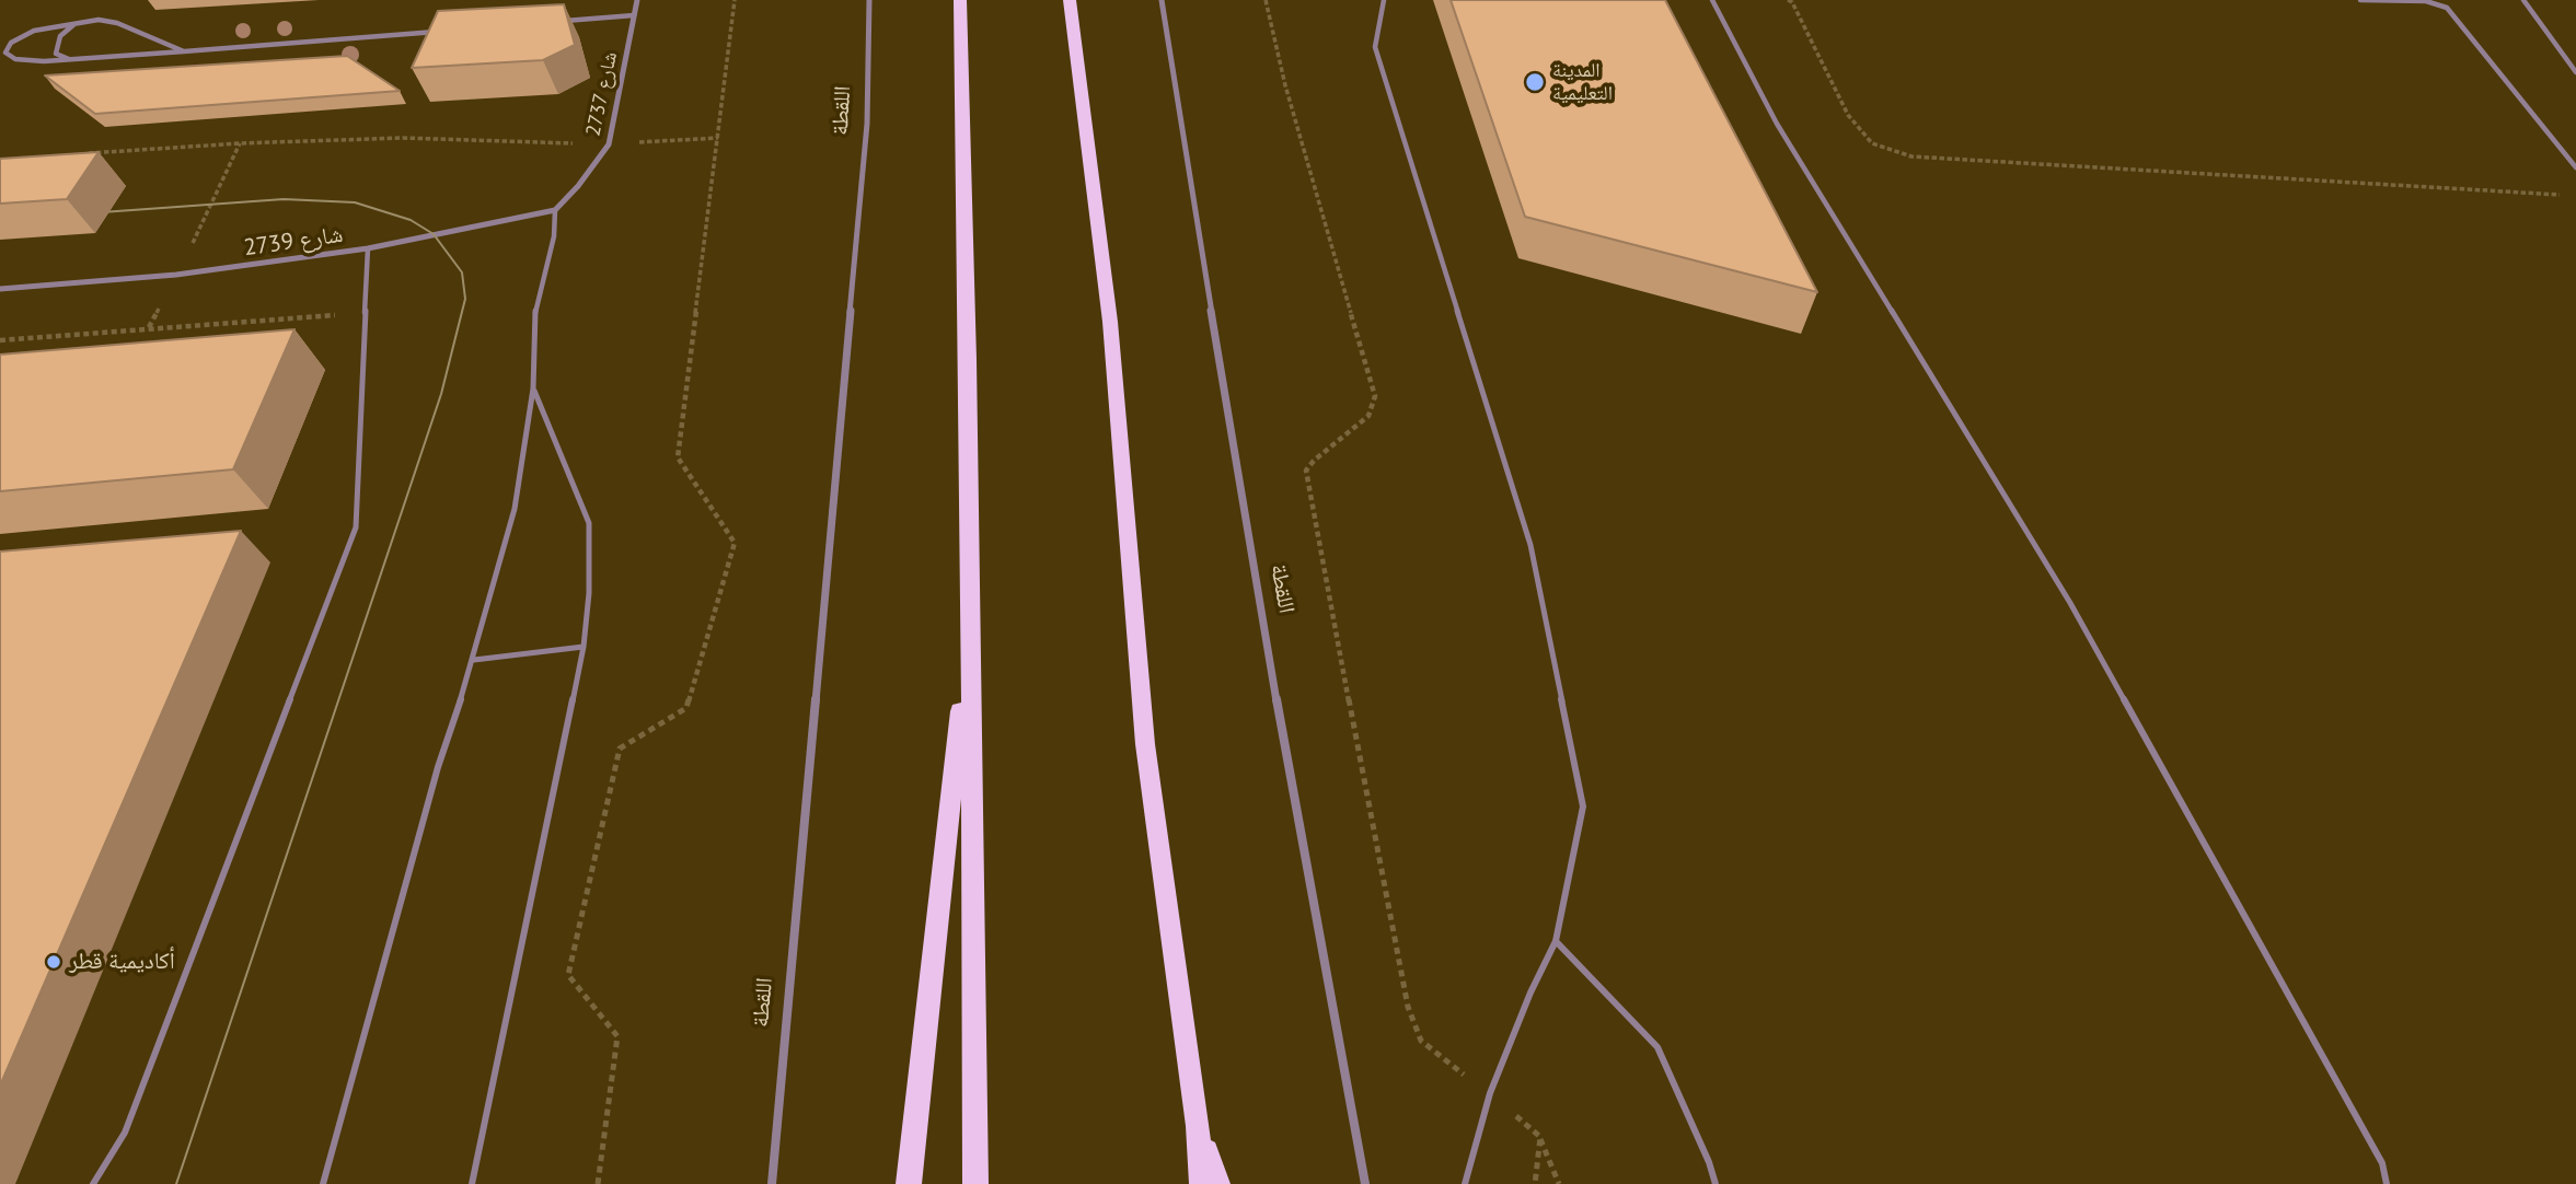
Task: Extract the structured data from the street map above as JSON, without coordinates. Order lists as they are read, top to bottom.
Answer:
{
  "streets": {
    "street": ["شارع 2737", "اللقطة", "شارع 2739"]
  },
  "crossings": [
    ["شارع 2737", "شارع 2739"]
  ],
  "places": ["المدينة التعليمية", "أكاديمية قطر"]
}
